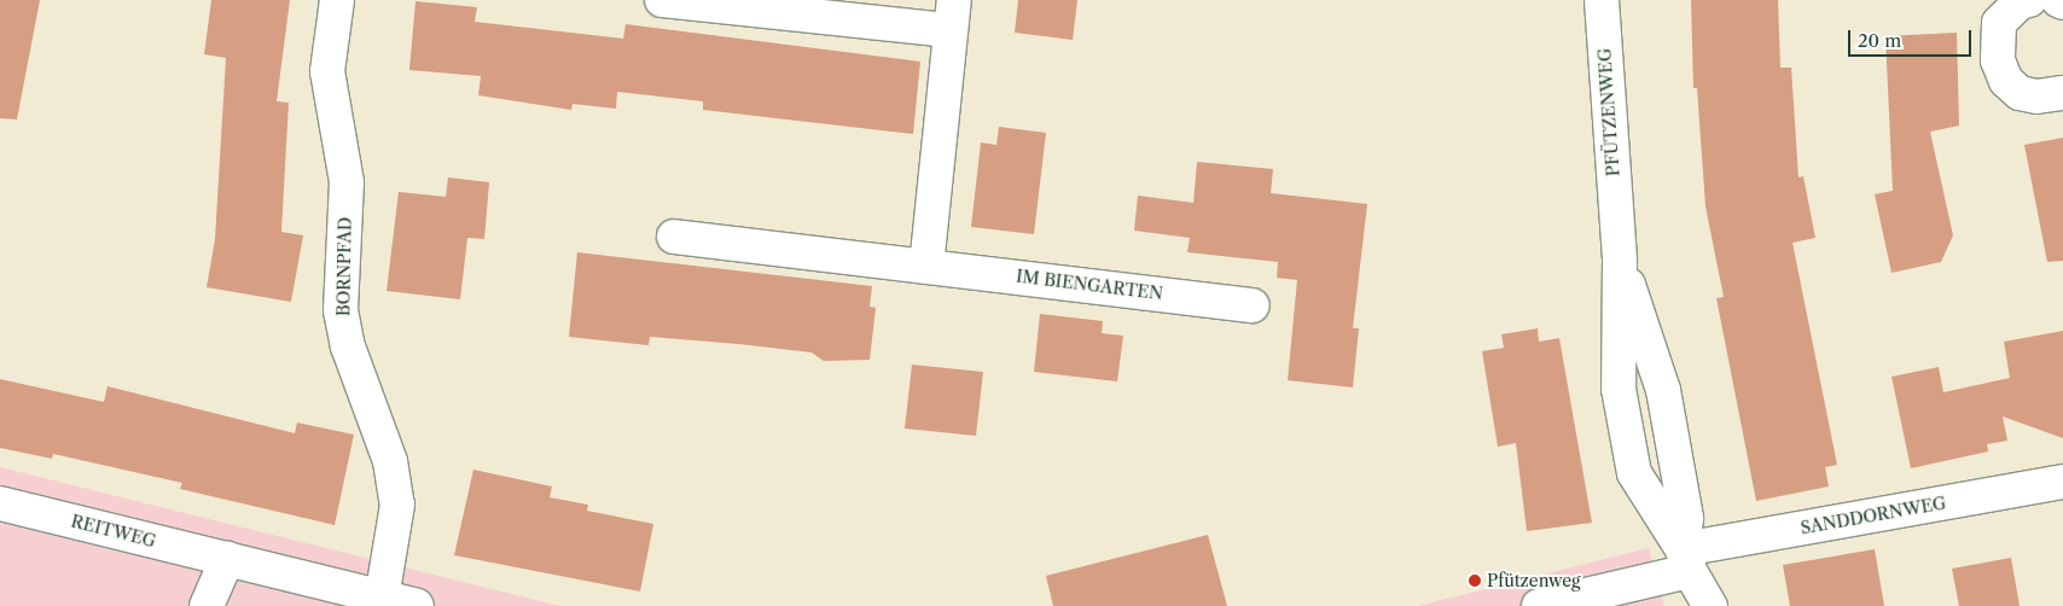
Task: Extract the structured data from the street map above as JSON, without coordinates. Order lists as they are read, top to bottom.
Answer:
{
  "streets": {
    "street": [
      "PFÜTZENWEG",
      "BORNPFAD",
      "IM BIENGARTEN",
      "SANDDORNWEG",
      "REITWEG"
    ]
  },
  "crossings": [
    ["PFÜTZENWEG", "SANDDORNWEG"],
    ["BORNPFAD", "REITWEG"]
  ],
  "places": ["Pfützenweg"],
  "scale_bar": "20 m"
}
